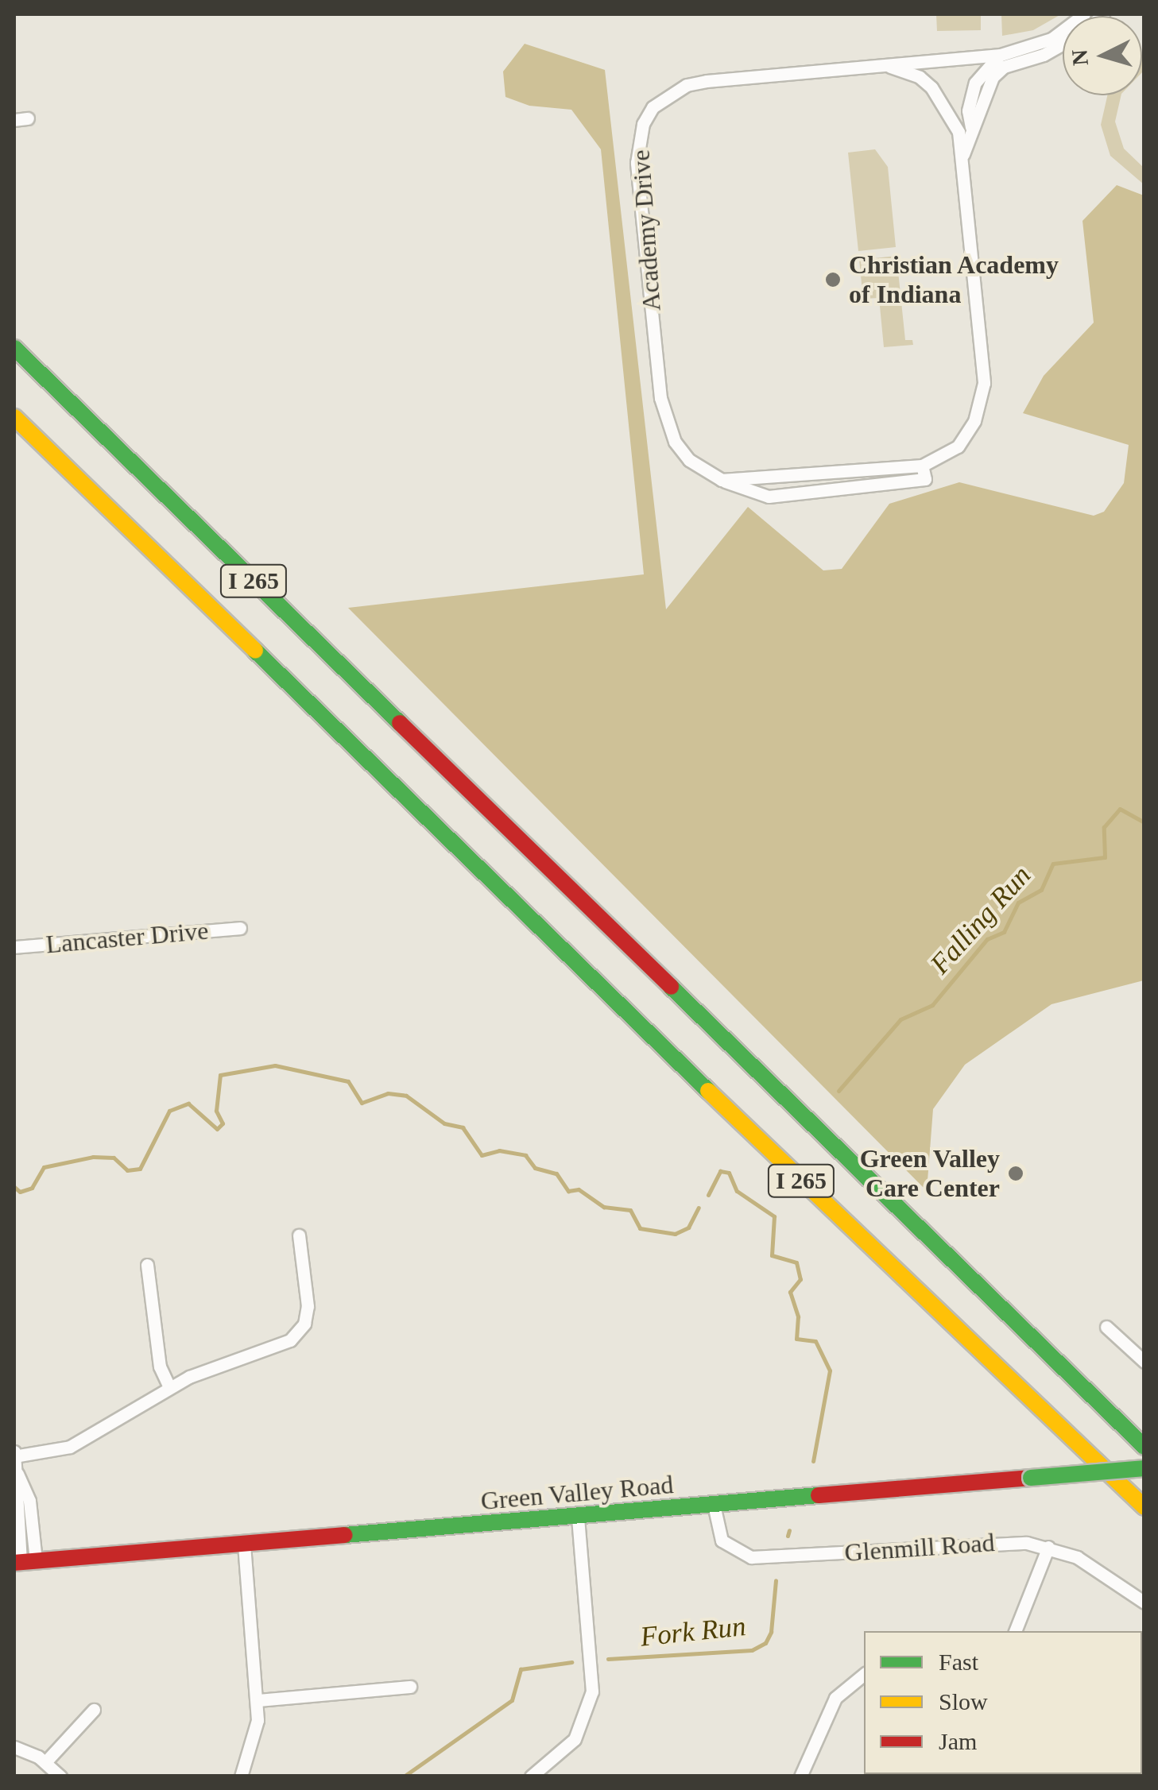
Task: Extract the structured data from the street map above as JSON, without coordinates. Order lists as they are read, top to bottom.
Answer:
{
  "streets": {
    "main road": ["I 265", "Green Valley Road"],
    "street": ["Academy Drive", "Lancaster Drive", "Glenmill Road"]
  },
  "crossings": [
    ["Green Valley Road", "Glenmill Road"]
  ],
  "water": ["Falling Run", "Fork Run"],
  "places": ["Christian Academy of Indiana", "Green Valley Care Center"],
  "legend": ["Fast", "Slow", "Jam"],
  "north": "left"
}
